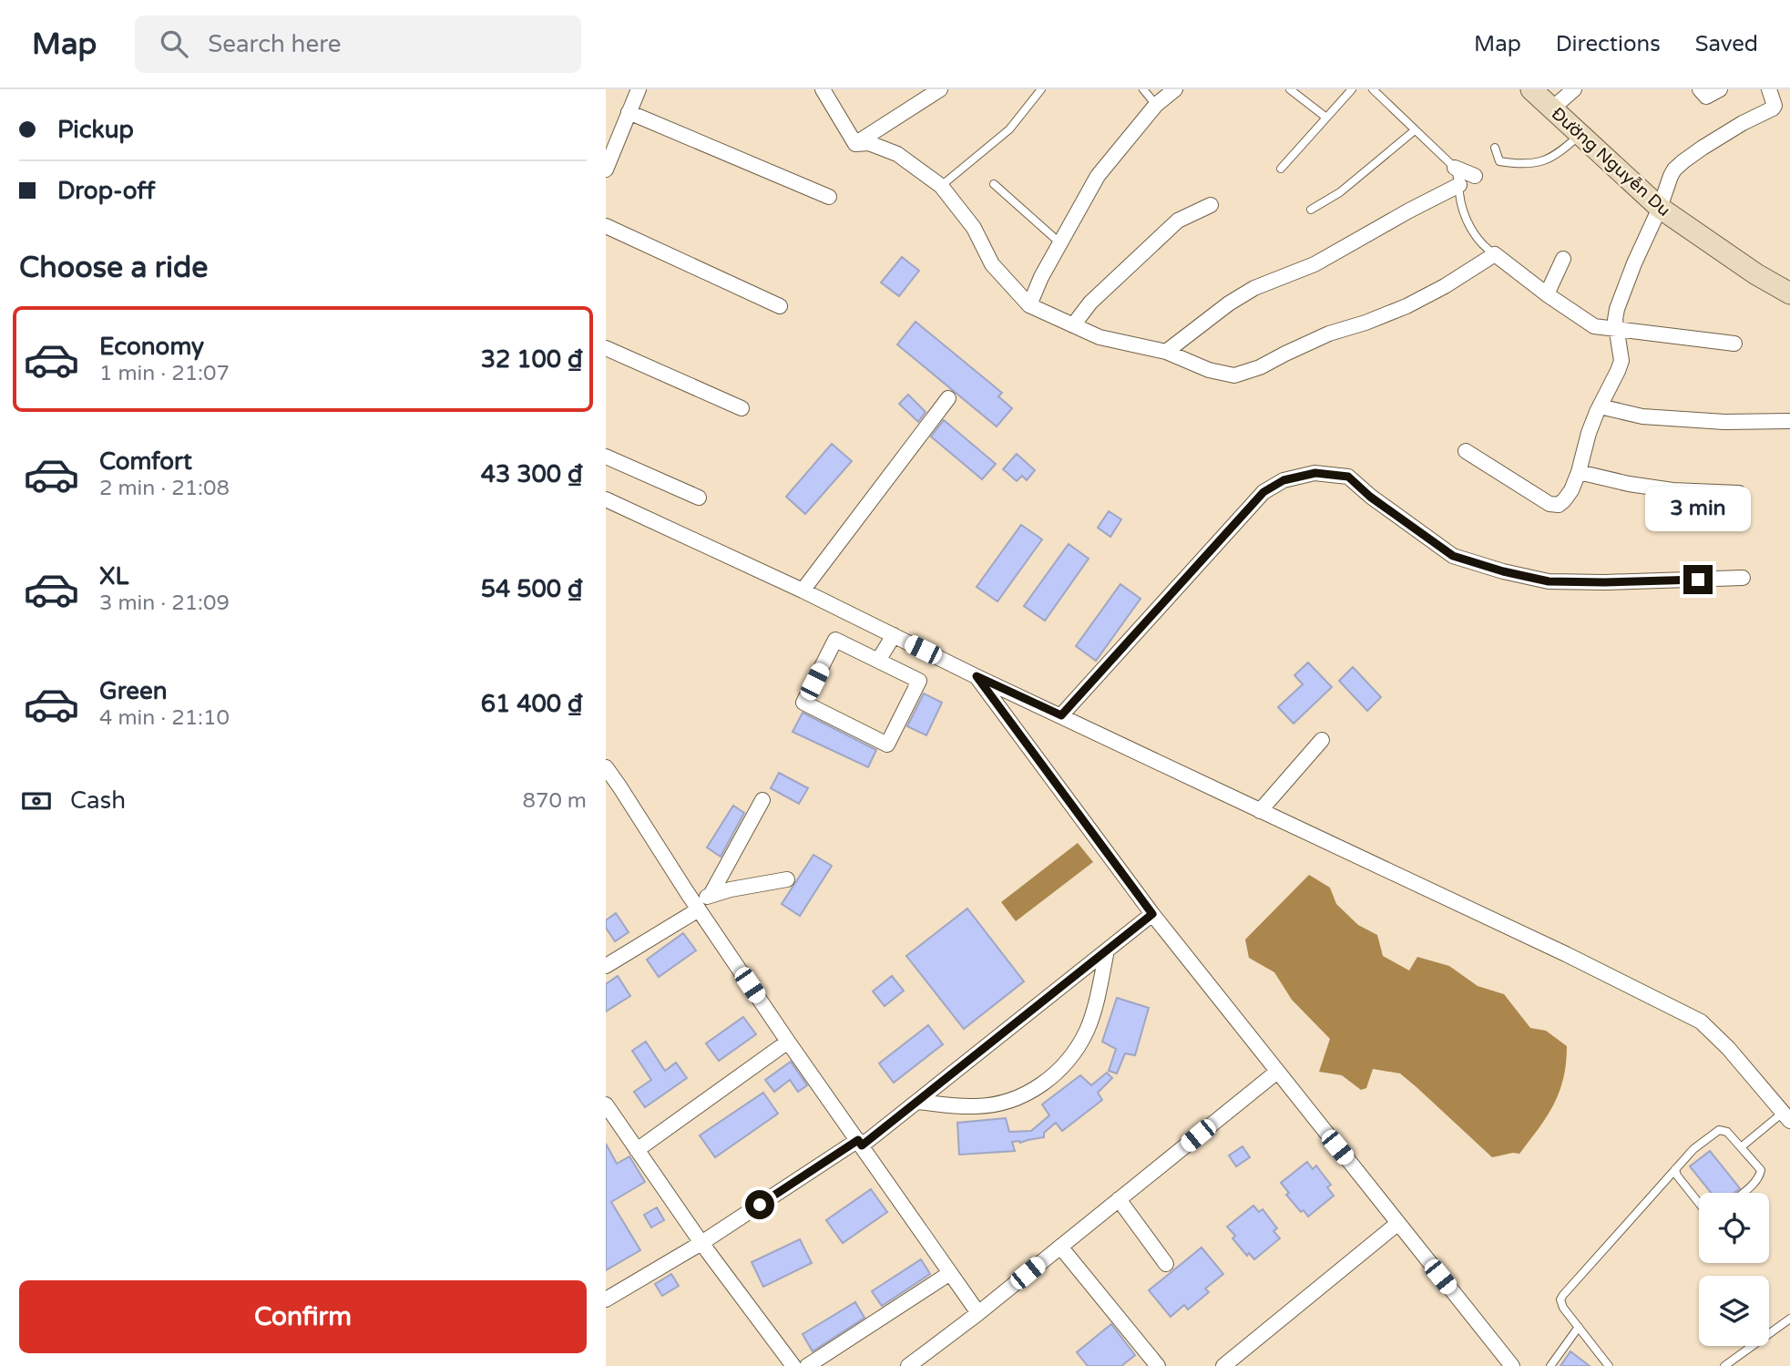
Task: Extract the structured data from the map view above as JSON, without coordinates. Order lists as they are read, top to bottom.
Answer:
{
  "streets": {
    "main road": ["Đường Nguyễn Du"]
  },
  "page": {
    "header": "Map",
    "search": "Search here",
    "nav": ["Map", "Directions", "Saved"],
    "banner": ["Pickup", "Drop-off"],
    "heading": "Choose a ride",
    "list": [
      {
        "name": "Economy",
        "note": "1 min · 21:07",
        "value": "32 100 ₫"
      },
      {
        "name": "Comfort",
        "note": "2 min · 21:08",
        "value": "43 300 ₫"
      },
      {
        "name": "XL",
        "note": "3 min · 21:09",
        "value": "54 500 ₫"
      },
      {
        "name": "Green",
        "note": "4 min · 21:10",
        "value": "61 400 ₫"
      }
    ],
    "bubble": "3 min",
    "pay": ["Cash", "870 m"],
    "buttons": "Confirm"
  }
}
